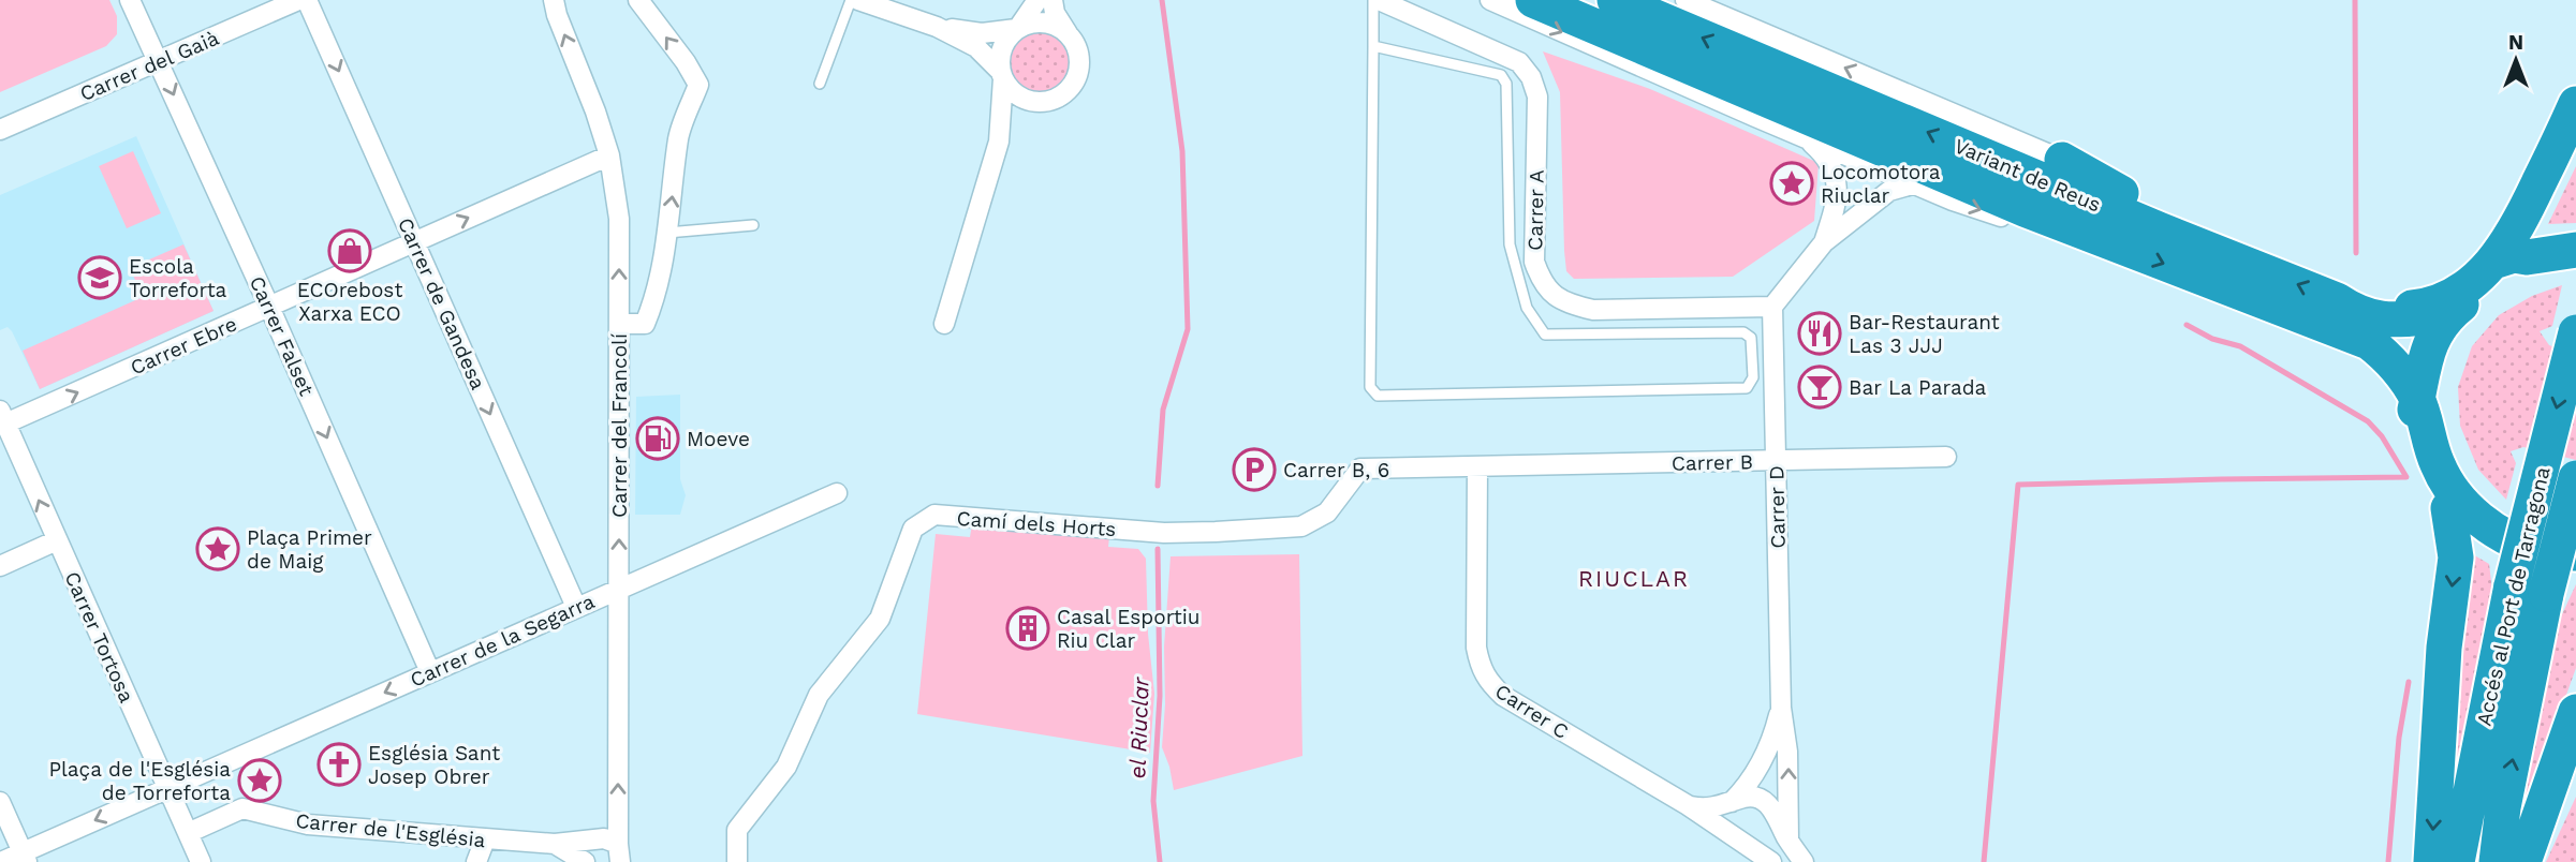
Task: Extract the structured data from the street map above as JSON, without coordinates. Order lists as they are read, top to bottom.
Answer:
{
  "streets": {
    "highway": ["Variant de Reus", "Accés al Port de Tarragona"],
    "street": [
      "Carrer del Gaià",
      "Carrer A",
      "Carrer de Gandesa",
      "Carrer Falset",
      "Carrer Ebre",
      "Carrer del Francolí",
      "Carrer B",
      "Carrer D",
      "Camí dels Horts",
      "Carrer Tortosa",
      "Carrer de la Segarra",
      "Carrer C",
      "Carrer de l'Església"
    ]
  },
  "crossings": [
    ["Carrer del Gaià", "Carrer Falset"],
    ["Carrer A", "Carrer D"],
    ["Carrer de Gandesa", "Carrer Ebre"],
    ["Carrer de Gandesa", "Carrer de la Segarra"],
    ["Carrer Falset", "Carrer Ebre"],
    ["Carrer Falset", "Carrer de la Segarra"],
    ["Carrer Ebre", "Carrer del Francolí"],
    ["Carrer Ebre", "Carrer Tortosa"],
    ["Carrer del Francolí", "Carrer de la Segarra"],
    ["Carrer del Francolí", "Carrer de l'Església"],
    ["Carrer B", "Carrer D"],
    ["Carrer B", "Camí dels Horts"],
    ["Carrer B", "Carrer C"],
    ["Camí dels Horts", "Carrer C"],
    ["Carrer Tortosa", "Carrer de la Segarra"],
    ["Carrer Tortosa", "Carrer de l'Església"]
  ],
  "one_way": [
    "Carrer de Gandesa",
    "Carrer Falset",
    "Carrer Ebre",
    "Carrer del Francolí",
    "Carrer de la Segarra"
  ],
  "districts": ["RIUCLAR"],
  "water": ["el Riuclar"],
  "places": {
    "place": ["Locomotora Riuclar", "Plaça Primer de Maig", "Plaça de l'Església de Torreforta"],
    "shop": ["ECOrebost Xarxa ECO"],
    "school or university": ["Escola Torreforta"],
    "restaurant": ["Bar-Restaurant Las 3 JJJ"],
    "bar": ["Bar La Parada"],
    "fuel station": ["Moeve"],
    "parking": ["Carrer B, 6"],
    "building": ["Casal Esportiu Riu Clar"],
    "church": ["Església Sant Josep Obrer"]
  },
  "north": "top"
}
